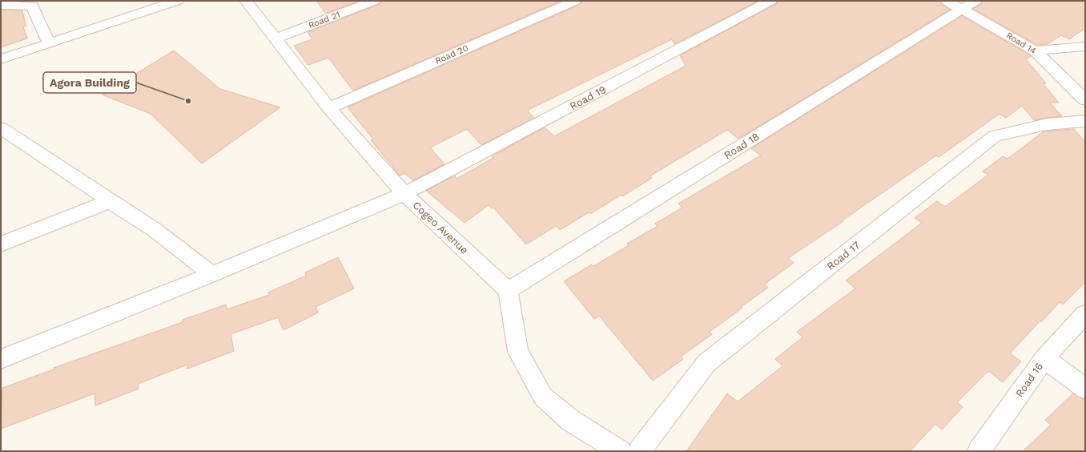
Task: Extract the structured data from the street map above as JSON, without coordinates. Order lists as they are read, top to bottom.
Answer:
{
  "streets": {
    "street": [
      "Road 21",
      "Road 14",
      "Road 20",
      "Road 19",
      "Road 18",
      "Cogeo Avenue",
      "Road 17",
      "Road 16"
    ]
  },
  "crossings": [
    ["Road 21", "Cogeo Avenue"],
    ["Road 14", "Road 18"],
    ["Road 20", "Cogeo Avenue"],
    ["Road 19", "Cogeo Avenue"],
    ["Road 18", "Cogeo Avenue"]
  ],
  "places": ["Agora Building"]
}
